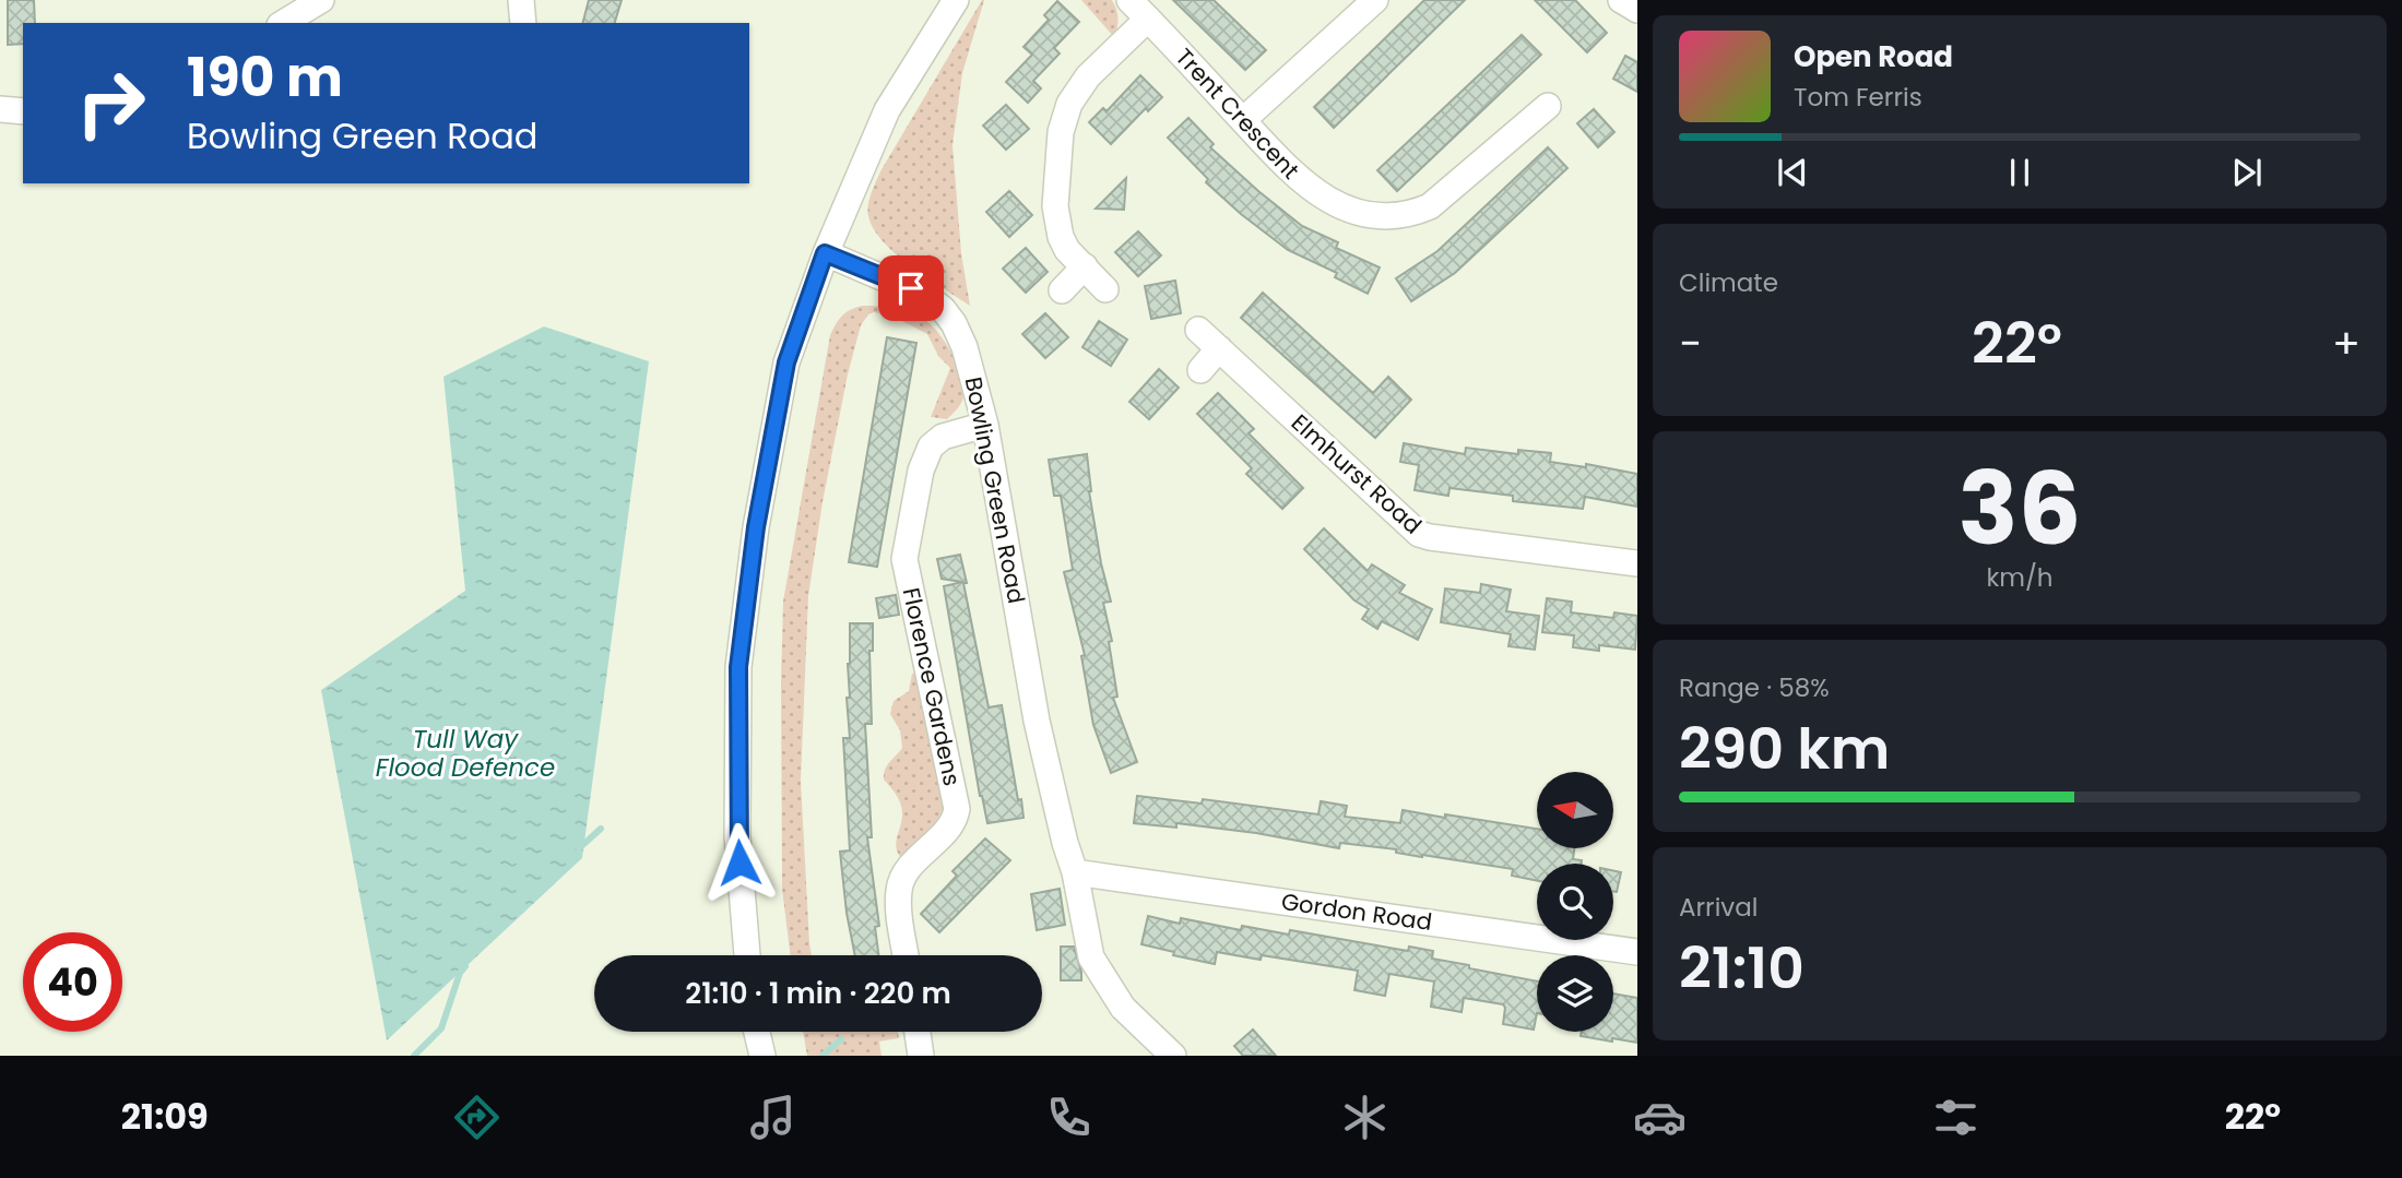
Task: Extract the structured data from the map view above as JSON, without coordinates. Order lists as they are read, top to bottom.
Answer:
{
  "streets": {
    "street": [
      "Trent Crescent",
      "Elmhurst Road",
      "Bowling Green Road",
      "Florence Gardens",
      "Gordon Road"
    ]
  },
  "crossings": [
    ["Bowling Green Road", "Florence Gardens"],
    ["Bowling Green Road", "Gordon Road"]
  ],
  "water": ["Tull Way Flood Defence"],
  "north": "left",
  "page": {
    "turn": ["190 m", "Bowling Green Road"],
    "song": ["Open Road", "Tom Ferris"],
    "tile": [
      "Climate",
      ["36", "km/h"],
      ["Range · 58%", "290 km"],
      ["Arrival", "21:10"]
    ],
    "heat": ["−", "22°", "+"],
    "limit": "40",
    "trip": "21:10 · 1 min · 220 m",
    "tabs": ["21:09", "22°"]
  }
}
